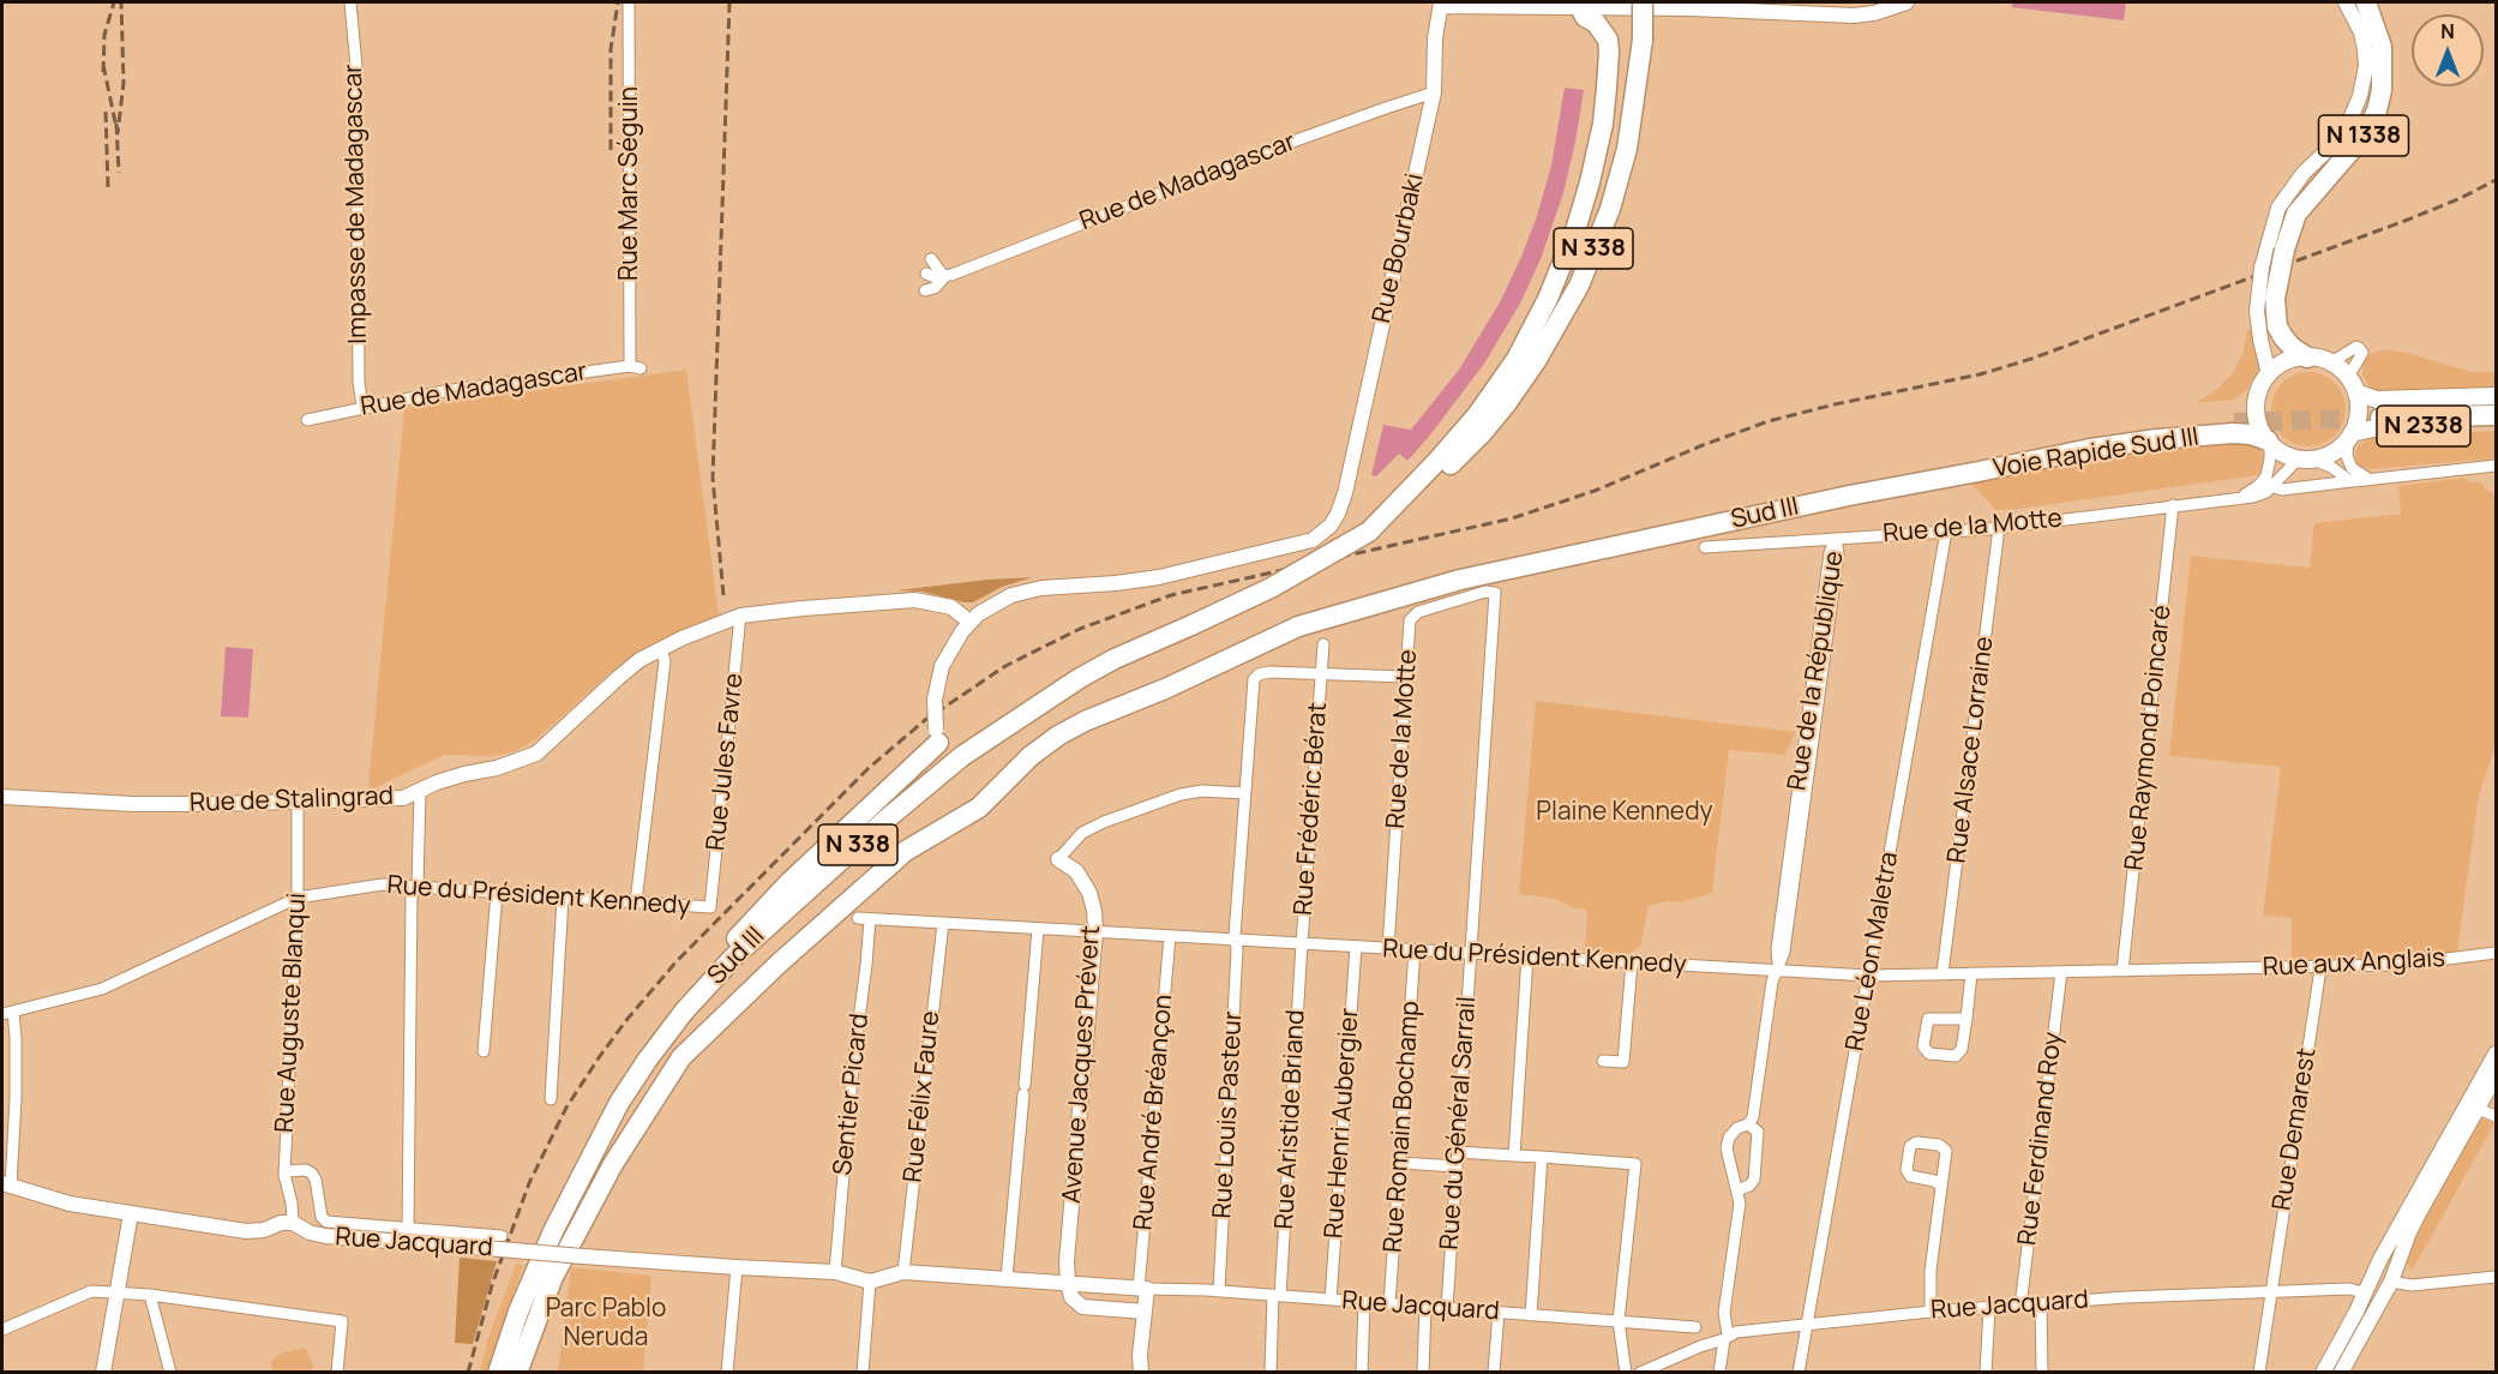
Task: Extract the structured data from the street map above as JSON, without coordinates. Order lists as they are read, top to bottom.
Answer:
{
  "streets": {
    "highway": [
      "N 1338",
      "N 338",
      "Voie Rapide Sud III",
      "Sud III"
    ],
    "main road": ["N 2338"],
    "street": [
      "Rue de Madagascar",
      "Rue Marc Séguin",
      "Impasse de Madagascar",
      "Rue Bourbaki",
      "Rue de la Motte",
      "Rue de la République",
      "Rue Raymond Poincaré",
      "Rue Alsace Lorraine",
      "Rue Jules Favre",
      "Rue de Stalingrad",
      "Rue Frédéric Bérat",
      "Rue du Président Kennedy",
      "Rue Léon Maletra",
      "Rue aux Anglais",
      "Rue Auguste Blanqui",
      "Avenue Jacques Prévert",
      "Sentier Picard",
      "Rue Félix Faure",
      "Rue André Bréançon",
      "Rue Louis Pasteur",
      "Rue Aristide Briand",
      "Rue Henri Aubergier",
      "Rue du Général Sarrail",
      "Rue Romain Bochamp",
      "Rue Demarest",
      "Rue Ferdinand Roy",
      "Rue Jacquard"
    ]
  },
  "crossings": [
    ["N 1338", "N 2338"],
    ["N 1338", "Voie Rapide Sud III"],
    ["Rue de Madagascar", "Rue Marc Séguin"],
    ["Rue de Madagascar", "Impasse de Madagascar"],
    ["Rue de Madagascar", "Rue Bourbaki"],
    ["Rue Bourbaki", "Rue de Stalingrad"],
    ["N 338", "Sud III"],
    ["N 2338", "Voie Rapide Sud III"],
    ["Voie Rapide Sud III", "Sud III"],
    ["Rue de la Motte", "Rue de la République"],
    ["Rue de la Motte", "Rue Raymond Poincaré"],
    ["Rue de la Motte", "Rue Alsace Lorraine"],
    ["Rue de la Motte", "Rue Frédéric Bérat"],
    ["Rue de la Motte", "Rue du Président Kennedy"],
    ["Rue de la Motte", "Rue Léon Maletra"],
    ["Rue de la Motte", "Rue du Général Sarrail"],
    ["Rue de la République", "Rue du Président Kennedy"],
    ["Rue de la République", "Rue Jacquard"],
    ["Rue Raymond Poincaré", "Rue du Président Kennedy"],
    ["Rue Alsace Lorraine", "Rue du Président Kennedy"],
    ["Rue Jules Favre", "Rue de Stalingrad"],
    ["Rue Jules Favre", "Rue du Président Kennedy"],
    ["Rue de Stalingrad", "Rue Auguste Blanqui"],
    ["Rue Frédéric Bérat", "Rue du Président Kennedy"],
    ["Rue Frédéric Bérat", "Rue Louis Pasteur"],
    ["Rue Frédéric Bérat", "Rue Aristide Briand"],
    ["Rue du Président Kennedy", "Rue Léon Maletra"],
    ["Rue du Président Kennedy", "Rue aux Anglais"],
    ["Rue du Président Kennedy", "Rue Auguste Blanqui"],
    ["Rue du Président Kennedy", "Avenue Jacques Prévert"],
    ["Rue du Président Kennedy", "Sentier Picard"],
    ["Rue du Président Kennedy", "Rue Félix Faure"],
    ["Rue du Président Kennedy", "Rue André Bréançon"],
    ["Rue du Président Kennedy", "Rue Louis Pasteur"],
    ["Rue du Président Kennedy", "Rue Aristide Briand"],
    ["Rue du Président Kennedy", "Rue Henri Aubergier"],
    ["Rue du Président Kennedy", "Rue du Général Sarrail"],
    ["Rue du Président Kennedy", "Rue Romain Bochamp"],
    ["Rue du Président Kennedy", "Rue Ferdinand Roy"],
    ["Rue Léon Maletra", "Rue Jacquard"],
    ["Rue aux Anglais", "Rue Demarest"],
    ["Rue Auguste Blanqui", "Rue Jacquard"],
    ["Sentier Picard", "Rue Jacquard"],
    ["Rue André Bréançon", "Rue Jacquard"],
    ["Rue Louis Pasteur", "Rue Jacquard"],
    ["Rue Aristide Briand", "Rue Jacquard"],
    ["Rue Henri Aubergier", "Rue Jacquard"],
    ["Rue du Général Sarrail", "Rue Jacquard"],
    ["Rue Romain Bochamp", "Rue Jacquard"],
    ["Rue Demarest", "Rue Jacquard"],
    ["Rue Ferdinand Roy", "Rue Jacquard"]
  ],
  "parks": ["Plaine Kennedy", "Parc Pablo Neruda"],
  "north": "top"
}
